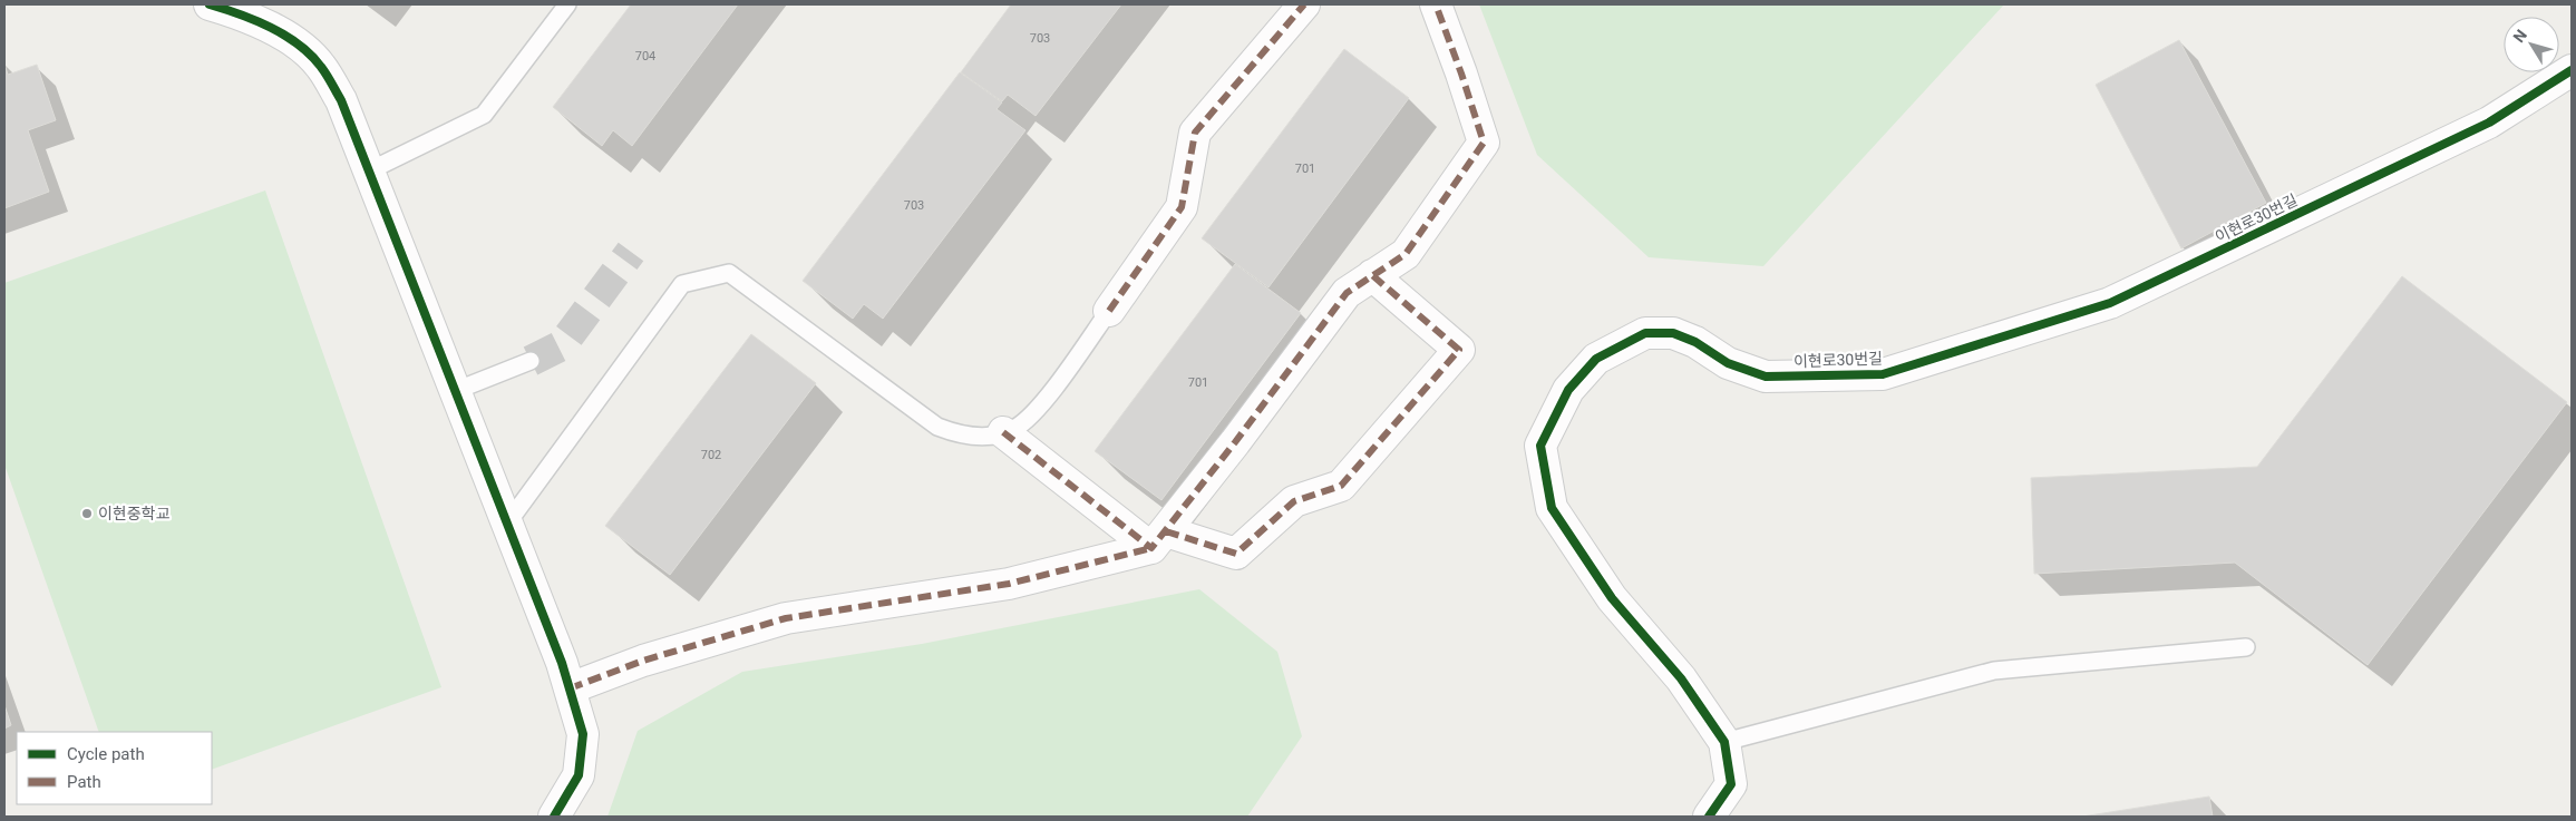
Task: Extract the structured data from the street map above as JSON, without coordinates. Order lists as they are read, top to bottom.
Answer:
{
  "streets": {
    "street": ["이현로30번길"]
  },
  "places": ["이현중학교"],
  "house_numbers": [
    "703",
    "704",
    "701",
    "703",
    "701",
    "702"
  ],
  "legend": ["Cycle path", "Path"],
  "north": "top left"
}
